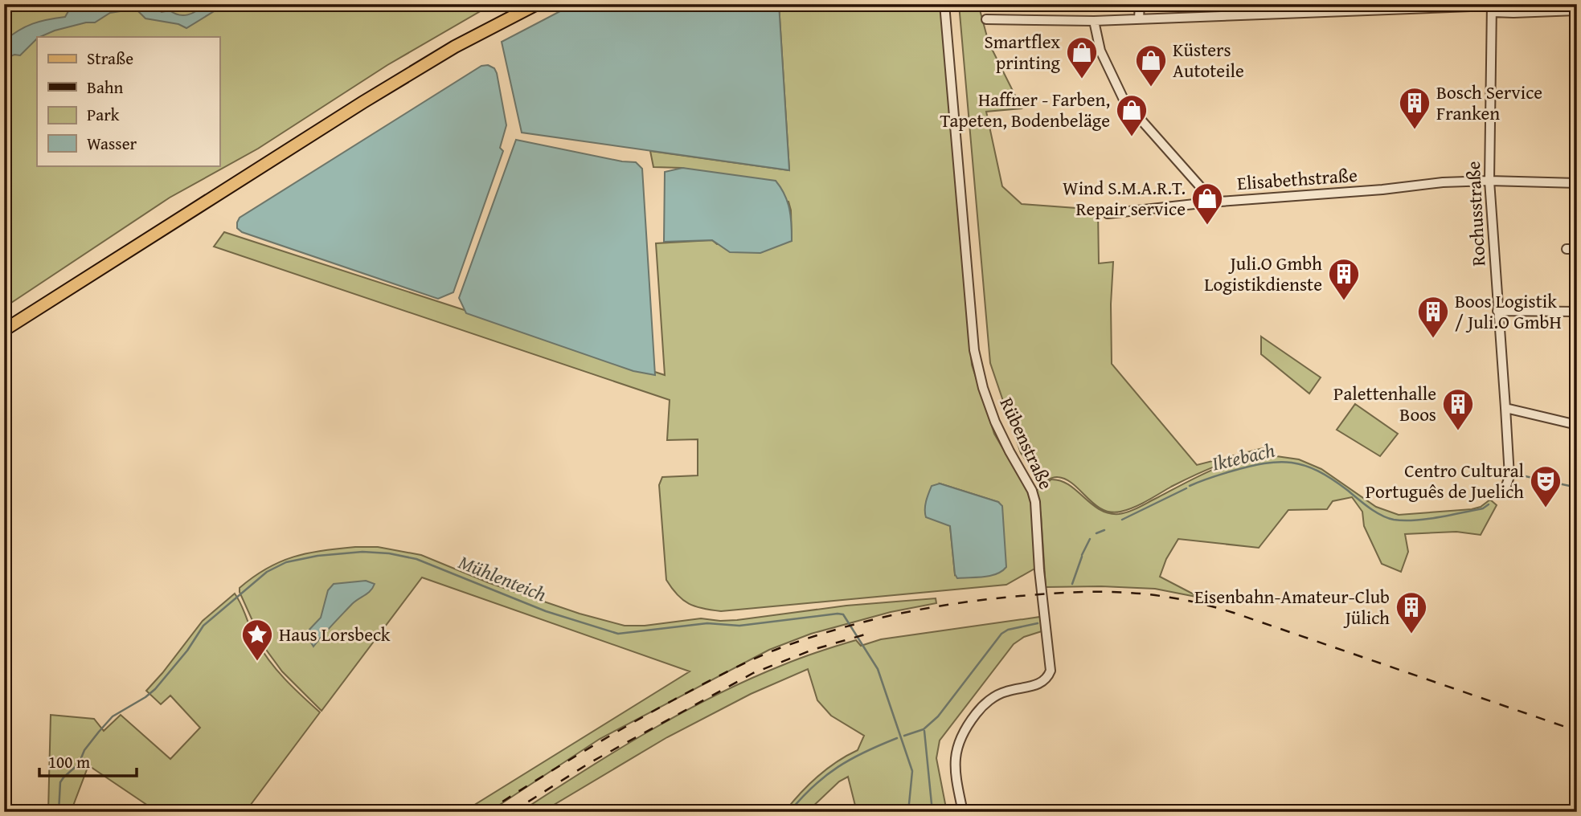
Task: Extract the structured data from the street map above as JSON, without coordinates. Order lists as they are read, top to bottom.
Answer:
{
  "streets": {
    "street": ["Elisabethstraße", "Rochusstraße", "Rübenstraße"]
  },
  "crossings": [
    ["Elisabethstraße", "Rochusstraße"]
  ],
  "water": ["Iktebach", "Mühlenteich"],
  "places": {
    "shop": [
      "Smartflex printing",
      "Küsters Autoteile",
      "Haffner - Farben, Tapeten, Bodenbeläge",
      "Wind S.M.A.R.T. Repair service"
    ],
    "building": [
      "Bosch Service Franken",
      "Juli.O Gmbh Logistikdienste",
      "Boos Logistik / Juli.O GmbH",
      "Palettenhalle Boos",
      "Eisenbahn-Amateur-Club Jülich"
    ],
    "theatre": ["Centro Cultural Português de Juelich"],
    "place": ["Haus Lorsbeck"]
  },
  "legend": [
    "Straße",
    "Bahn",
    "Park",
    "Wasser"
  ],
  "scale_bar": "100 m"
}
